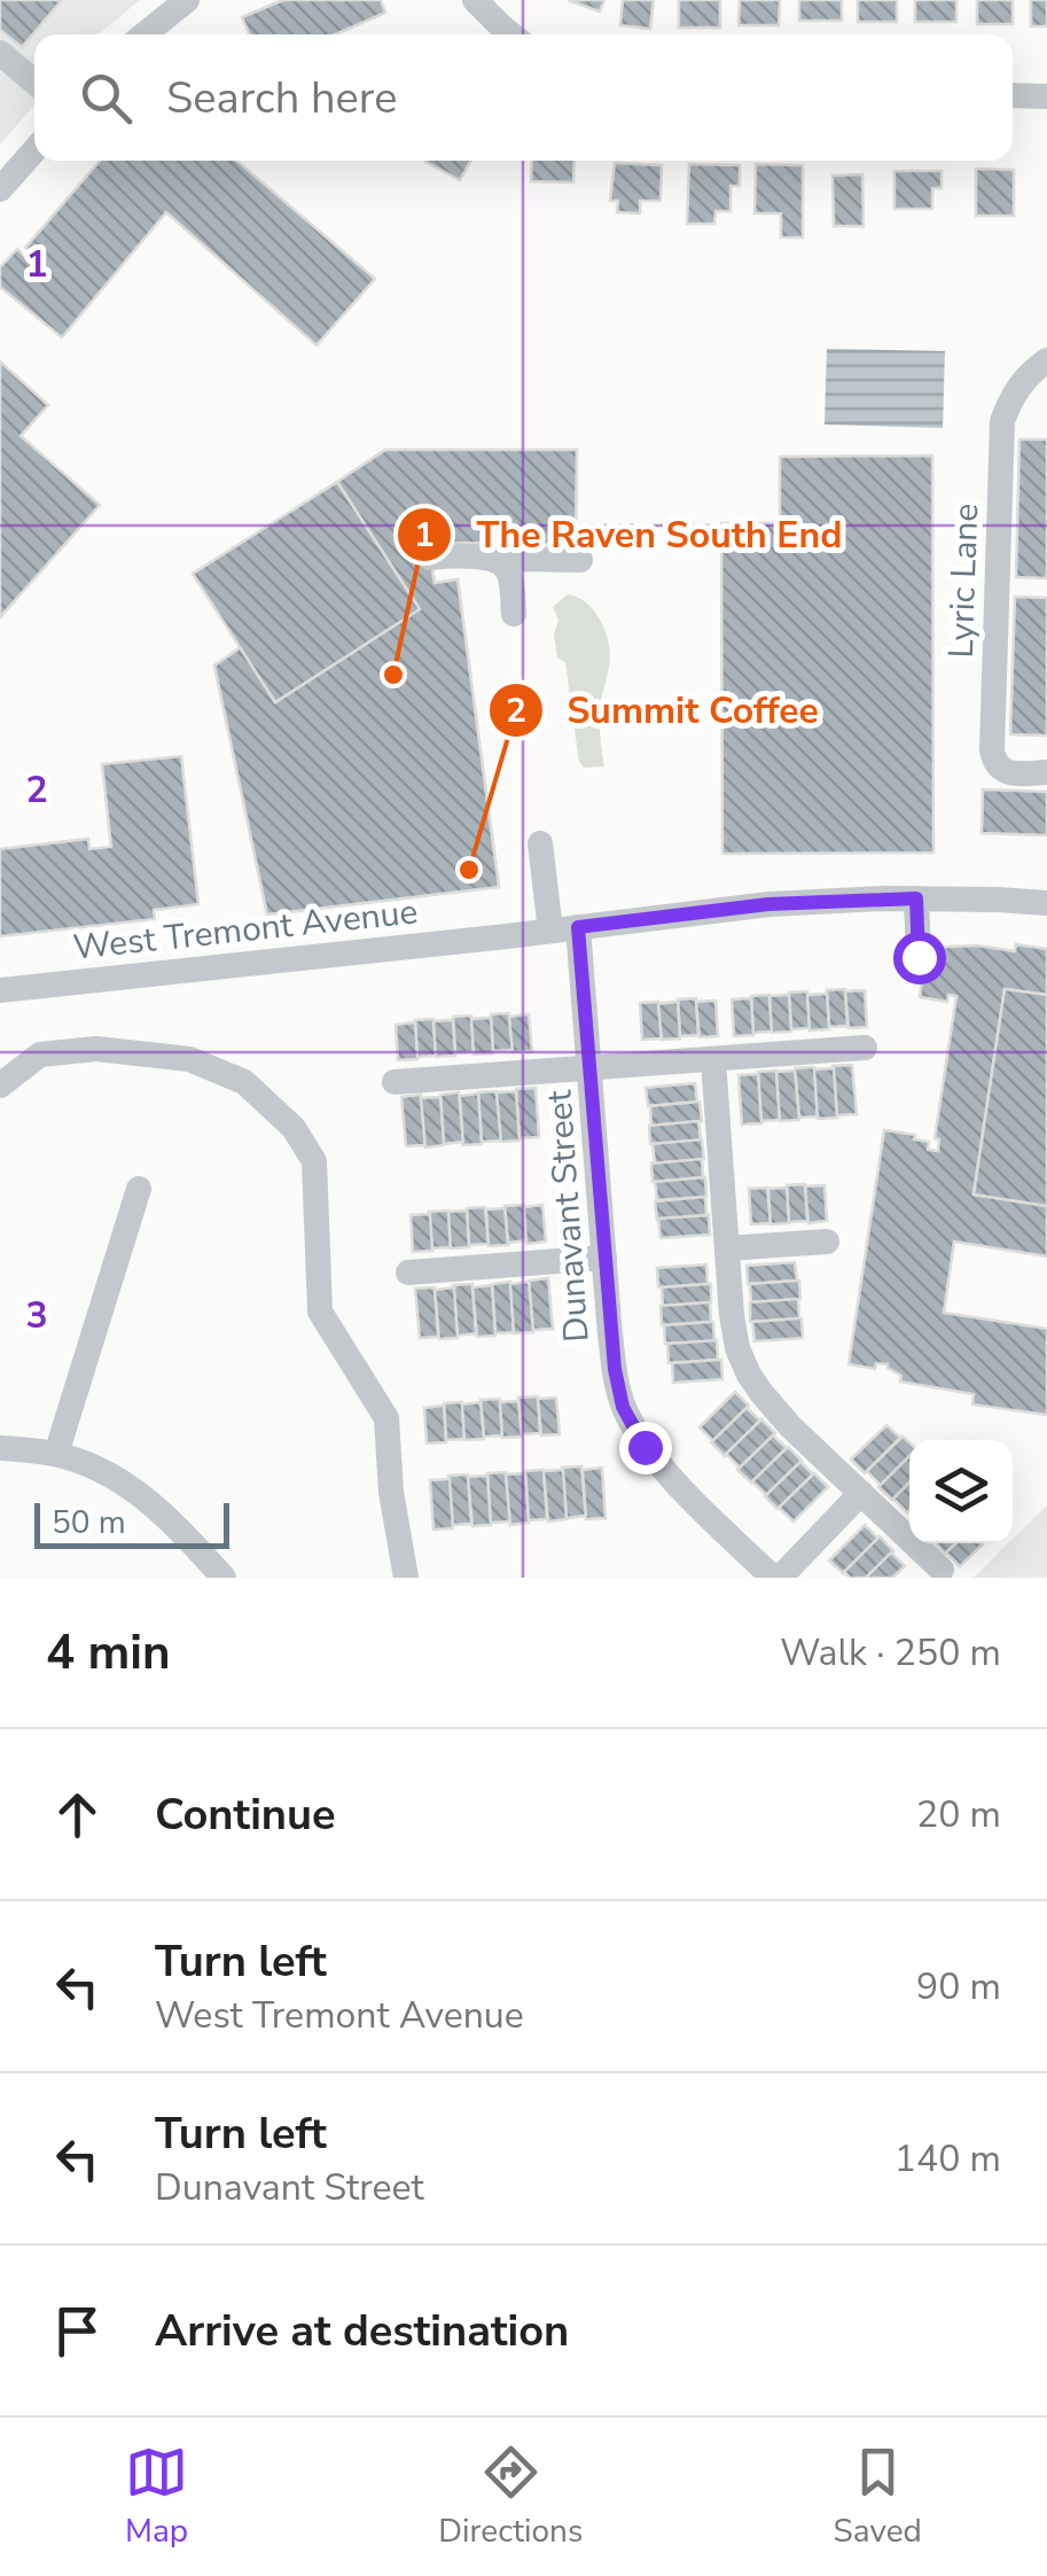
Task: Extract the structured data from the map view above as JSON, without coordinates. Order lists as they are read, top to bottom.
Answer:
{
  "streets": {
    "street": ["Lyric Lane", "West Tremont Avenue", "Dunavant Street"]
  },
  "crossings": [
    ["West Tremont Avenue", "Dunavant Street"]
  ],
  "places": ["The Raven South End", "Summit Coffee"],
  "scale_bar": "50 m",
  "page": {
    "search": "Search here",
    "scale": "50 m",
    "heading": ["4 min", "Walk · 250 m"],
    "list": [
      ["Continue", "20 m"],
      ["Turn left", "West Tremont Avenue", "90 m"],
      ["Turn left", "Dunavant Street", "140 m"],
      "Arrive at destination"
    ],
    "nav": ["Map", "Directions", "Saved"]
  },
  "grid": {
    "rows": ["1", "2", "3"]
  }
}
